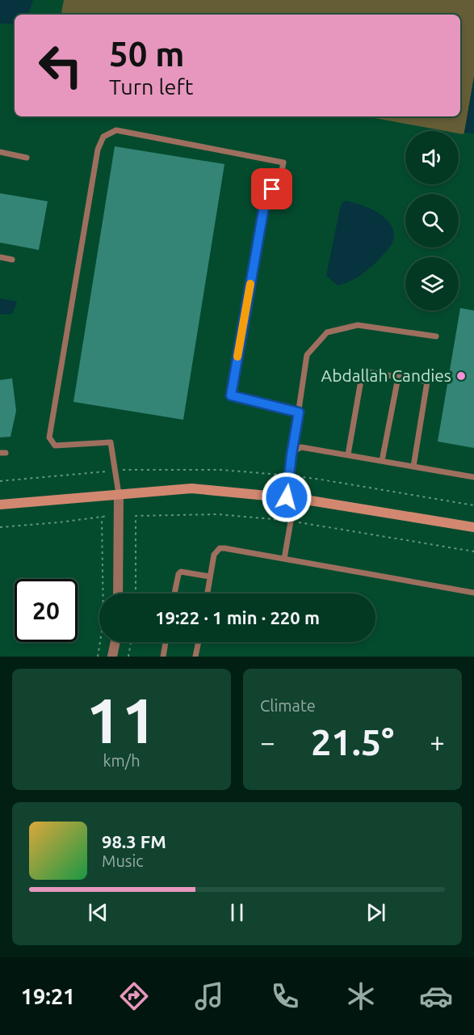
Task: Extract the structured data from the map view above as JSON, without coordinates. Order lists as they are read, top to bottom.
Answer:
{
  "places": ["Abdallah Candies"],
  "page": {
    "turn": ["50 m", "Turn left"],
    "limit": "20",
    "trip": "19:22 · 1 min · 220 m",
    "tile": [
      ["11", "km/h"],
      "Climate"
    ],
    "heat": ["−", "21.5°", "+"],
    "song": ["98.3 FM", "Music"],
    "tabs": "19:21"
  }
}
